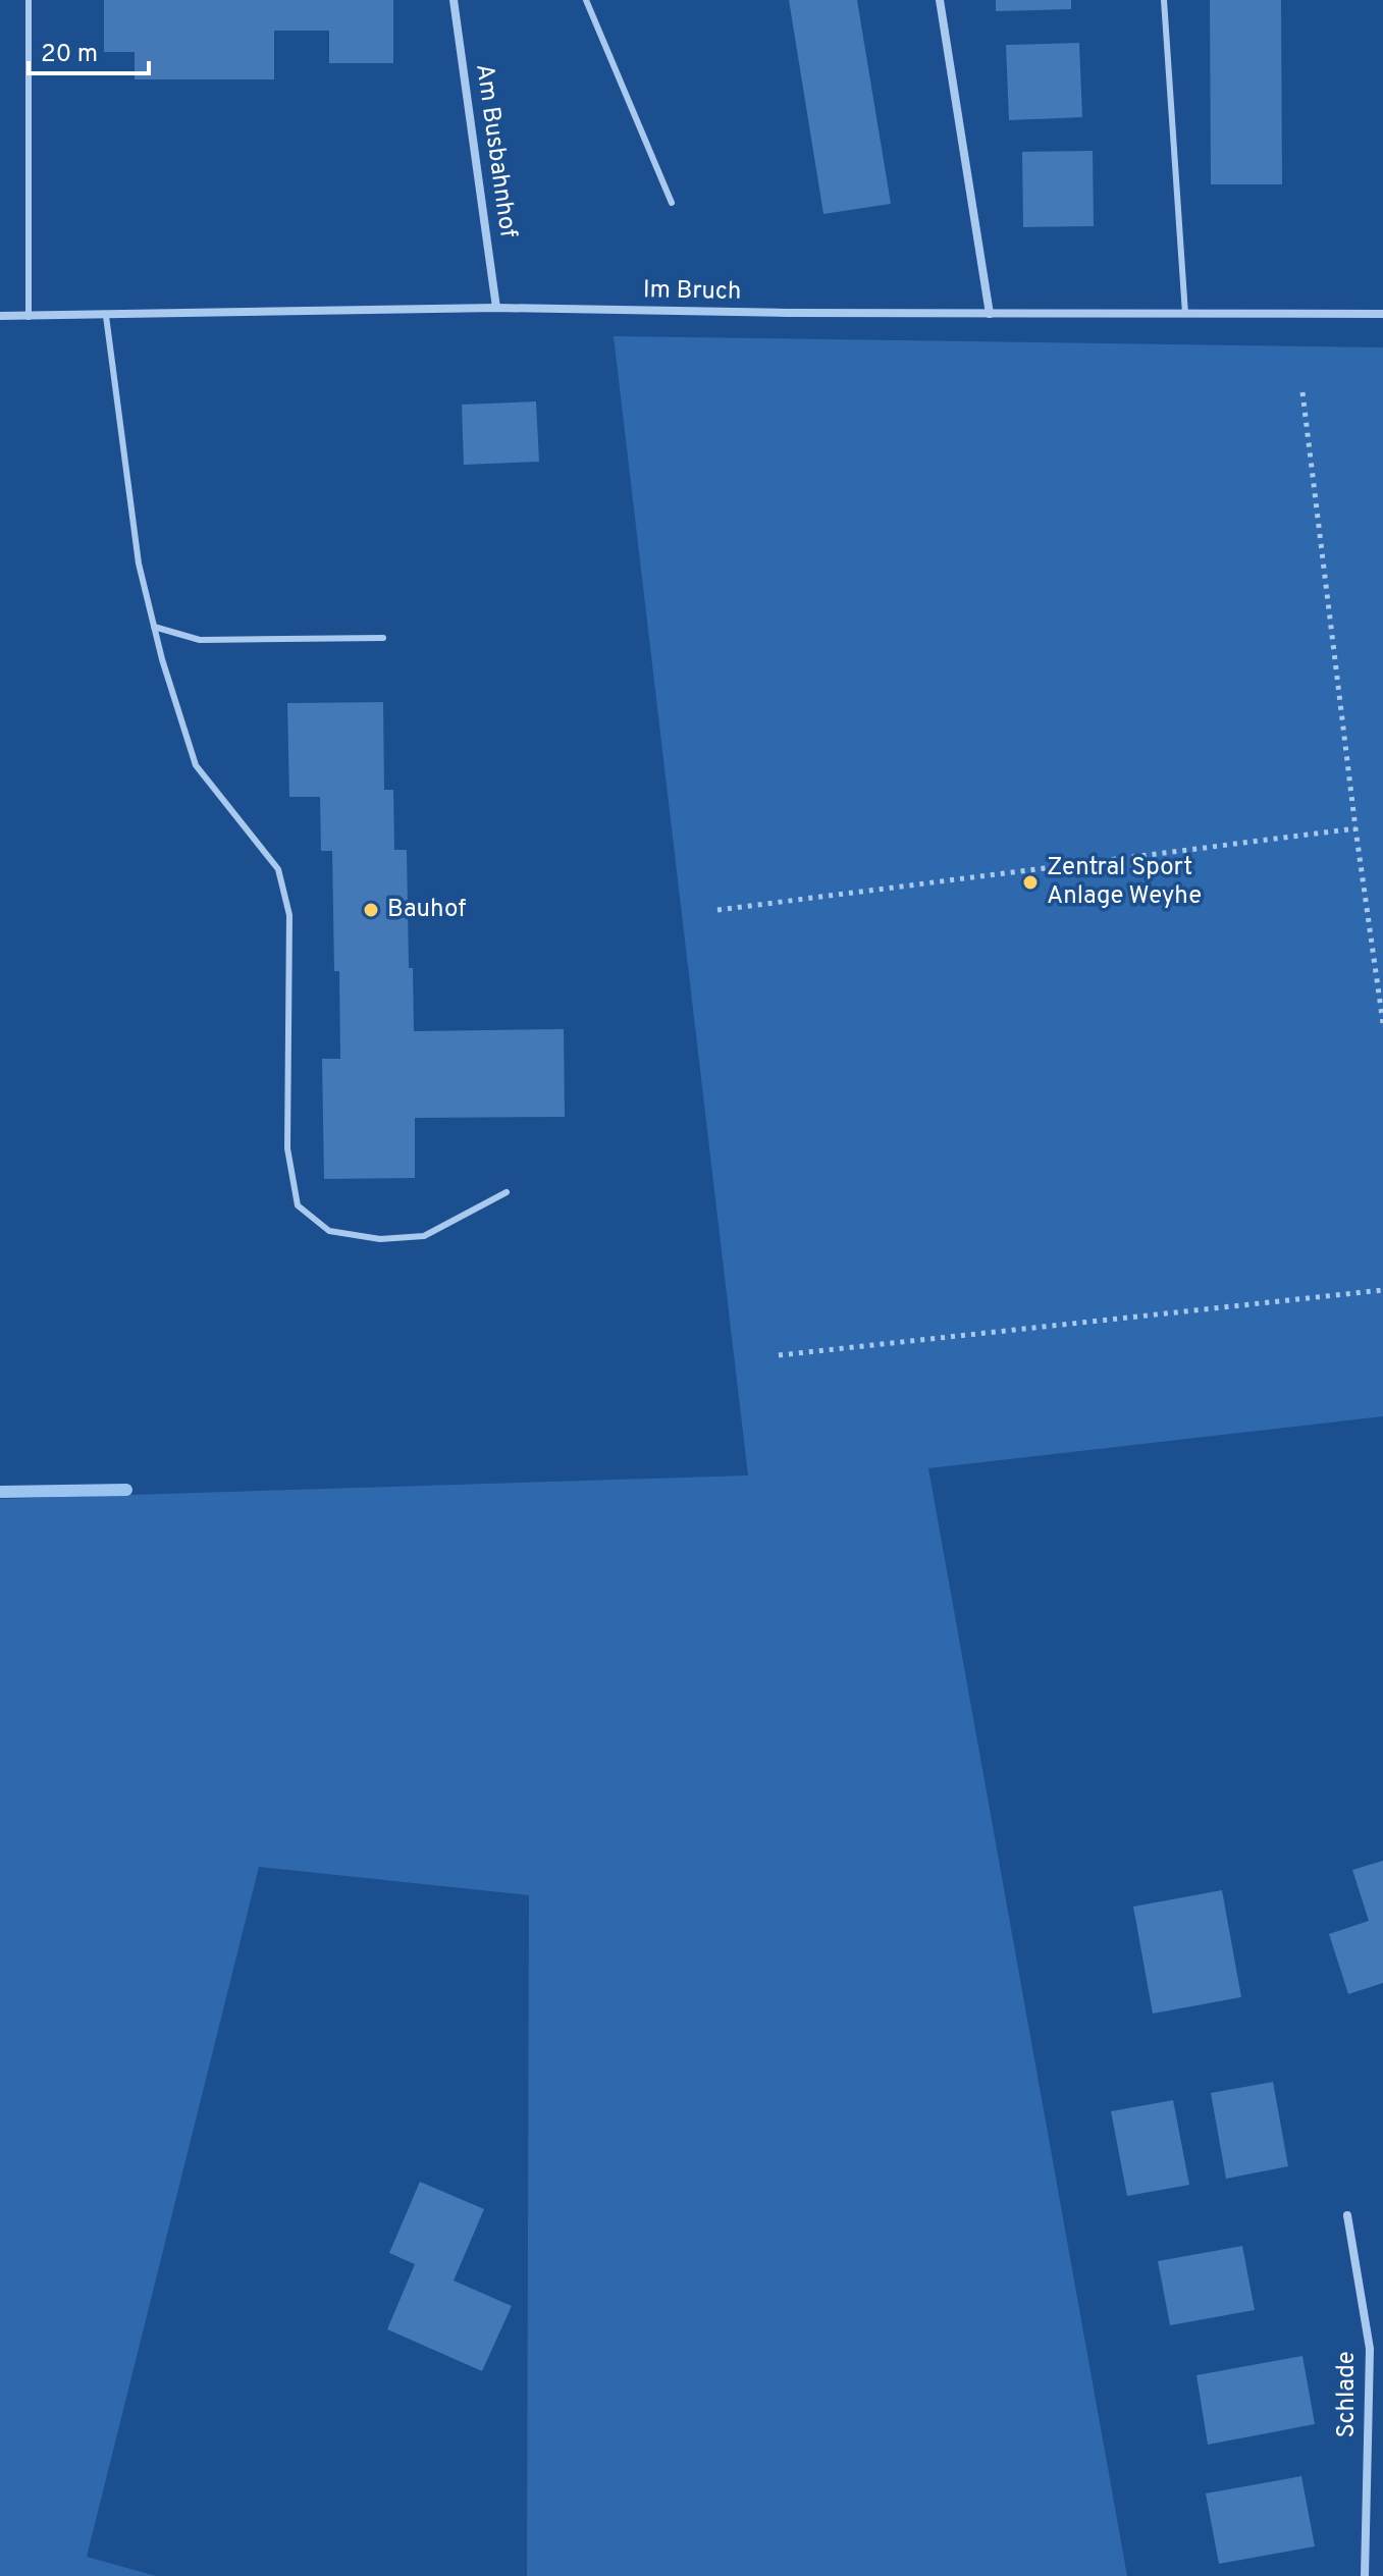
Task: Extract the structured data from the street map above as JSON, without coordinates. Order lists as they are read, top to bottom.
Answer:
{
  "streets": {
    "street": ["Am Busbahnhof", "Im Bruch", "Schlade"]
  },
  "crossings": [
    ["Am Busbahnhof", "Im Bruch"]
  ],
  "places": ["Zentral Sport Anlage Weyhe", "Bauhof"],
  "scale_bar": "20 m"
}
